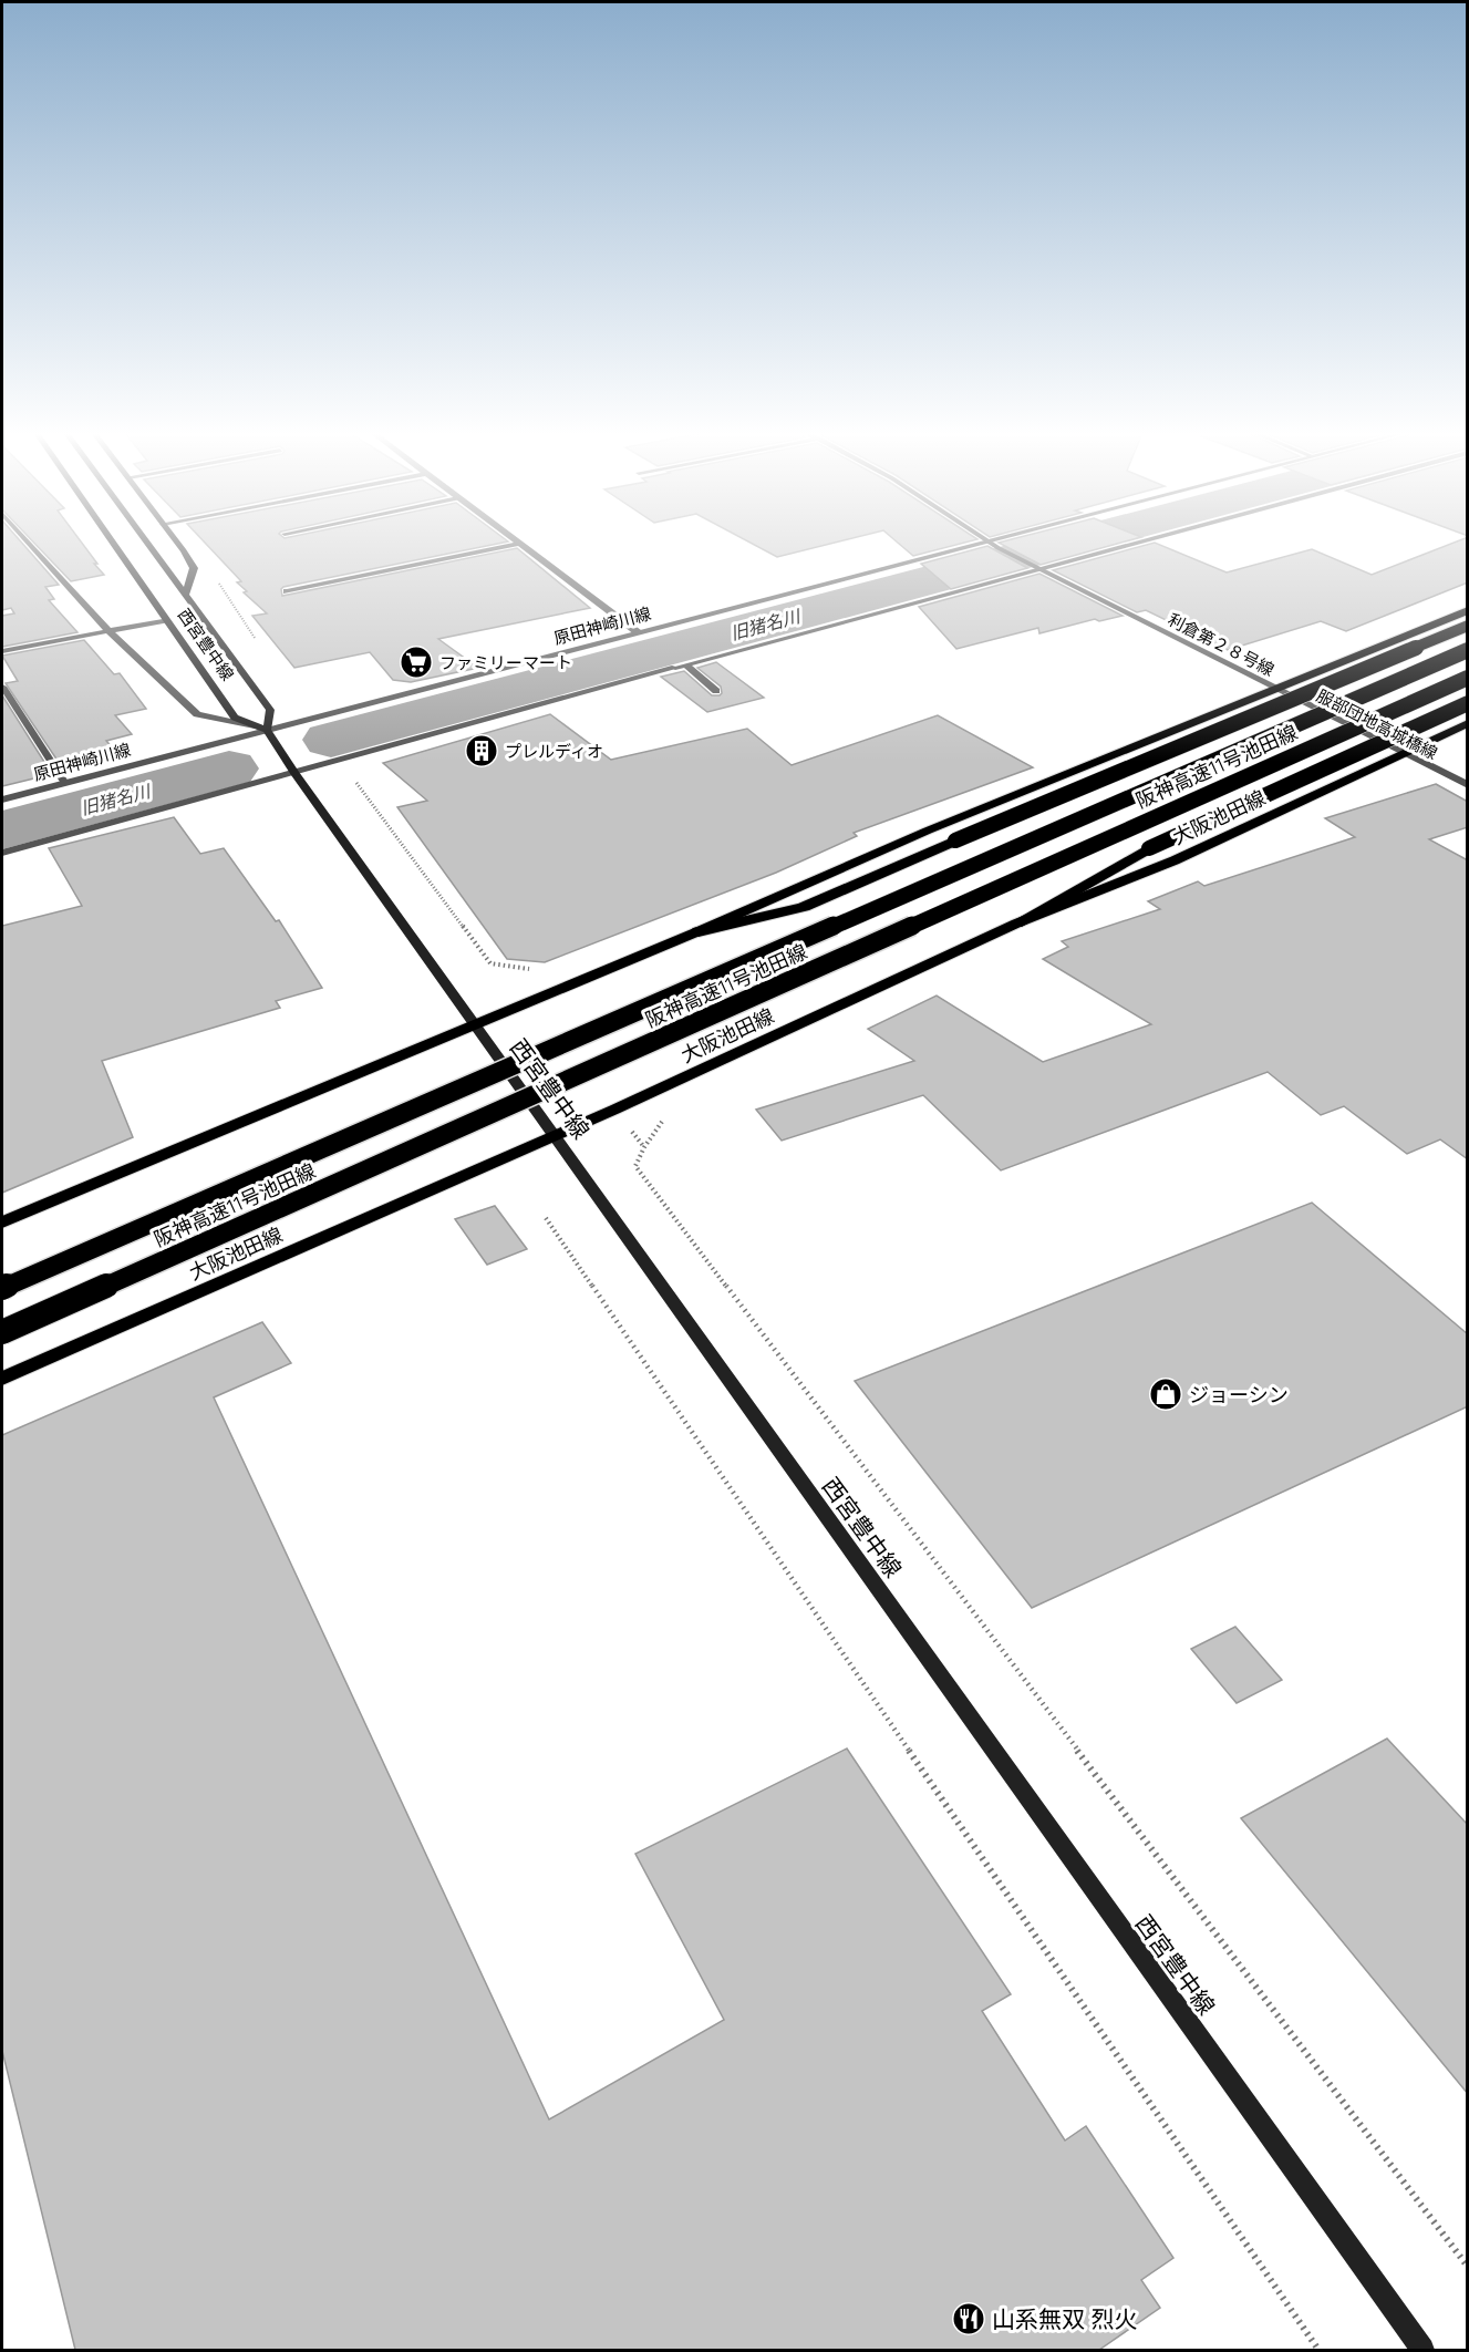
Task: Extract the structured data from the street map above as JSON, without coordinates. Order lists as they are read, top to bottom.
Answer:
{
  "streets": {
    "highway": ["阪神高速11号池田線"],
    "main road": ["西宮豊中線", "大阪池田線"],
    "street": ["原田神崎川線", "利倉第２８号線", "服部団地高城橋線"]
  },
  "crossings": [
    ["原田神崎川線", "西宮豊中線"],
    ["西宮豊中線", "大阪池田線"],
    ["利倉第２８号線", "服部団地高城橋線"],
    ["服部団地高城橋線", "大阪池田線"]
  ],
  "water": ["旧猪名川"],
  "places": {
    "supermarket": ["ファミリーマート"],
    "building": ["プレルディオ"],
    "shop": ["ジョーシン"],
    "restaurant": ["山系無双 烈火"]
  }
}
